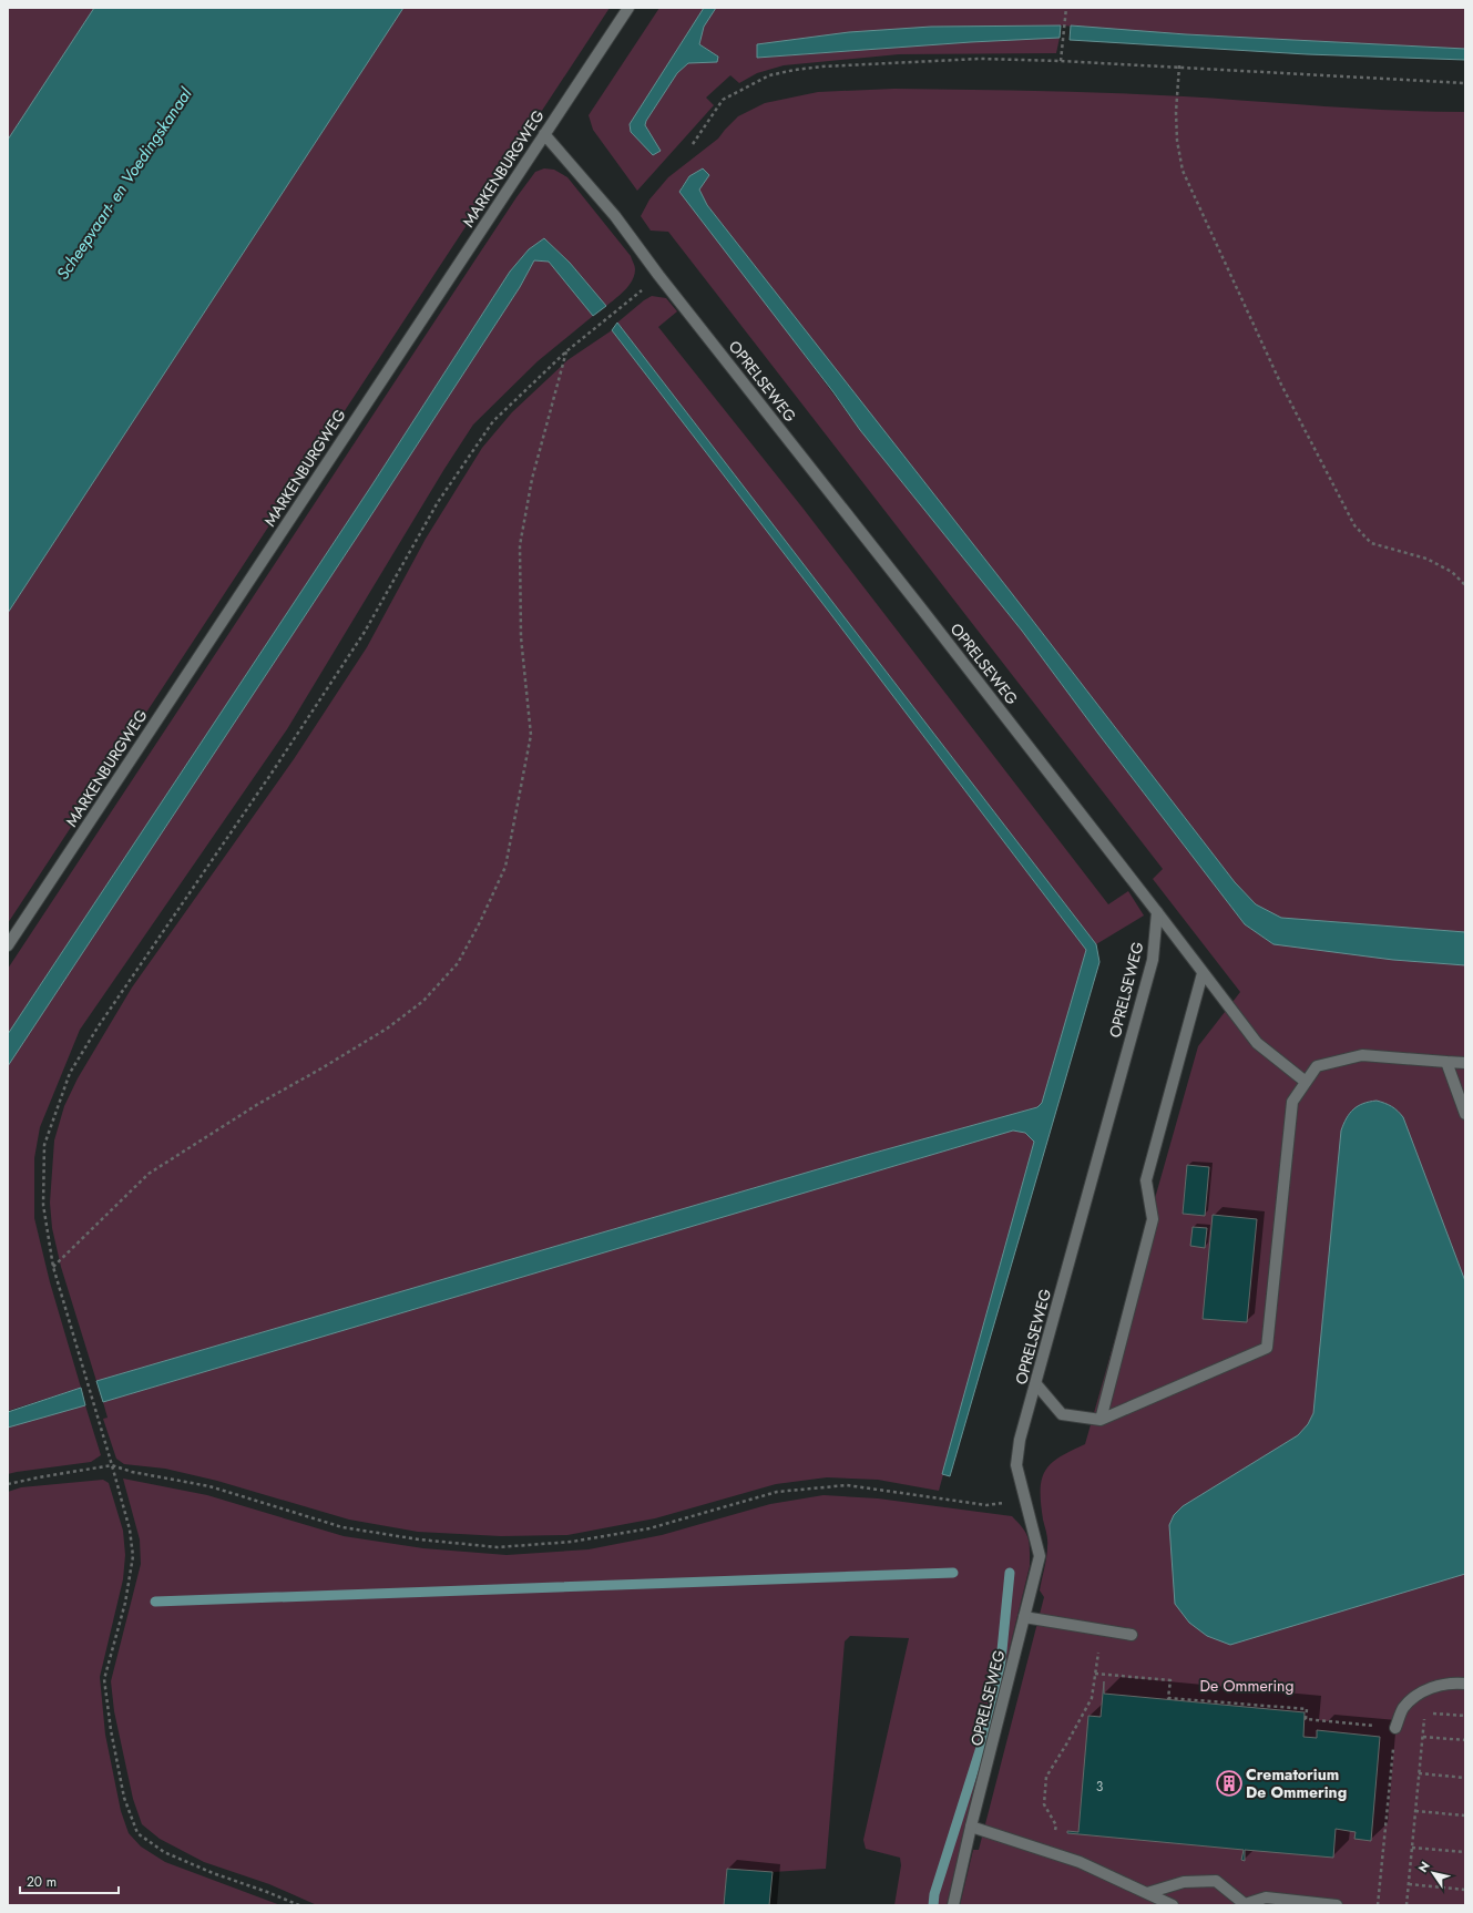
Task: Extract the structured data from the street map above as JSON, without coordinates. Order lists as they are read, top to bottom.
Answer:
{
  "streets": {
    "street": ["MARKENBURGWEG", "OPRELSEWEG"]
  },
  "crossings": [
    ["MARKENBURGWEG", "OPRELSEWEG"]
  ],
  "water": ["Scheepvaart- en Voedingskanaal"],
  "parks": ["De Ommering"],
  "places": {
    "building": ["Crematorium De Ommering"]
  },
  "house_numbers": ["3"],
  "scale_bar": "20 m",
  "north": "top left"
}
